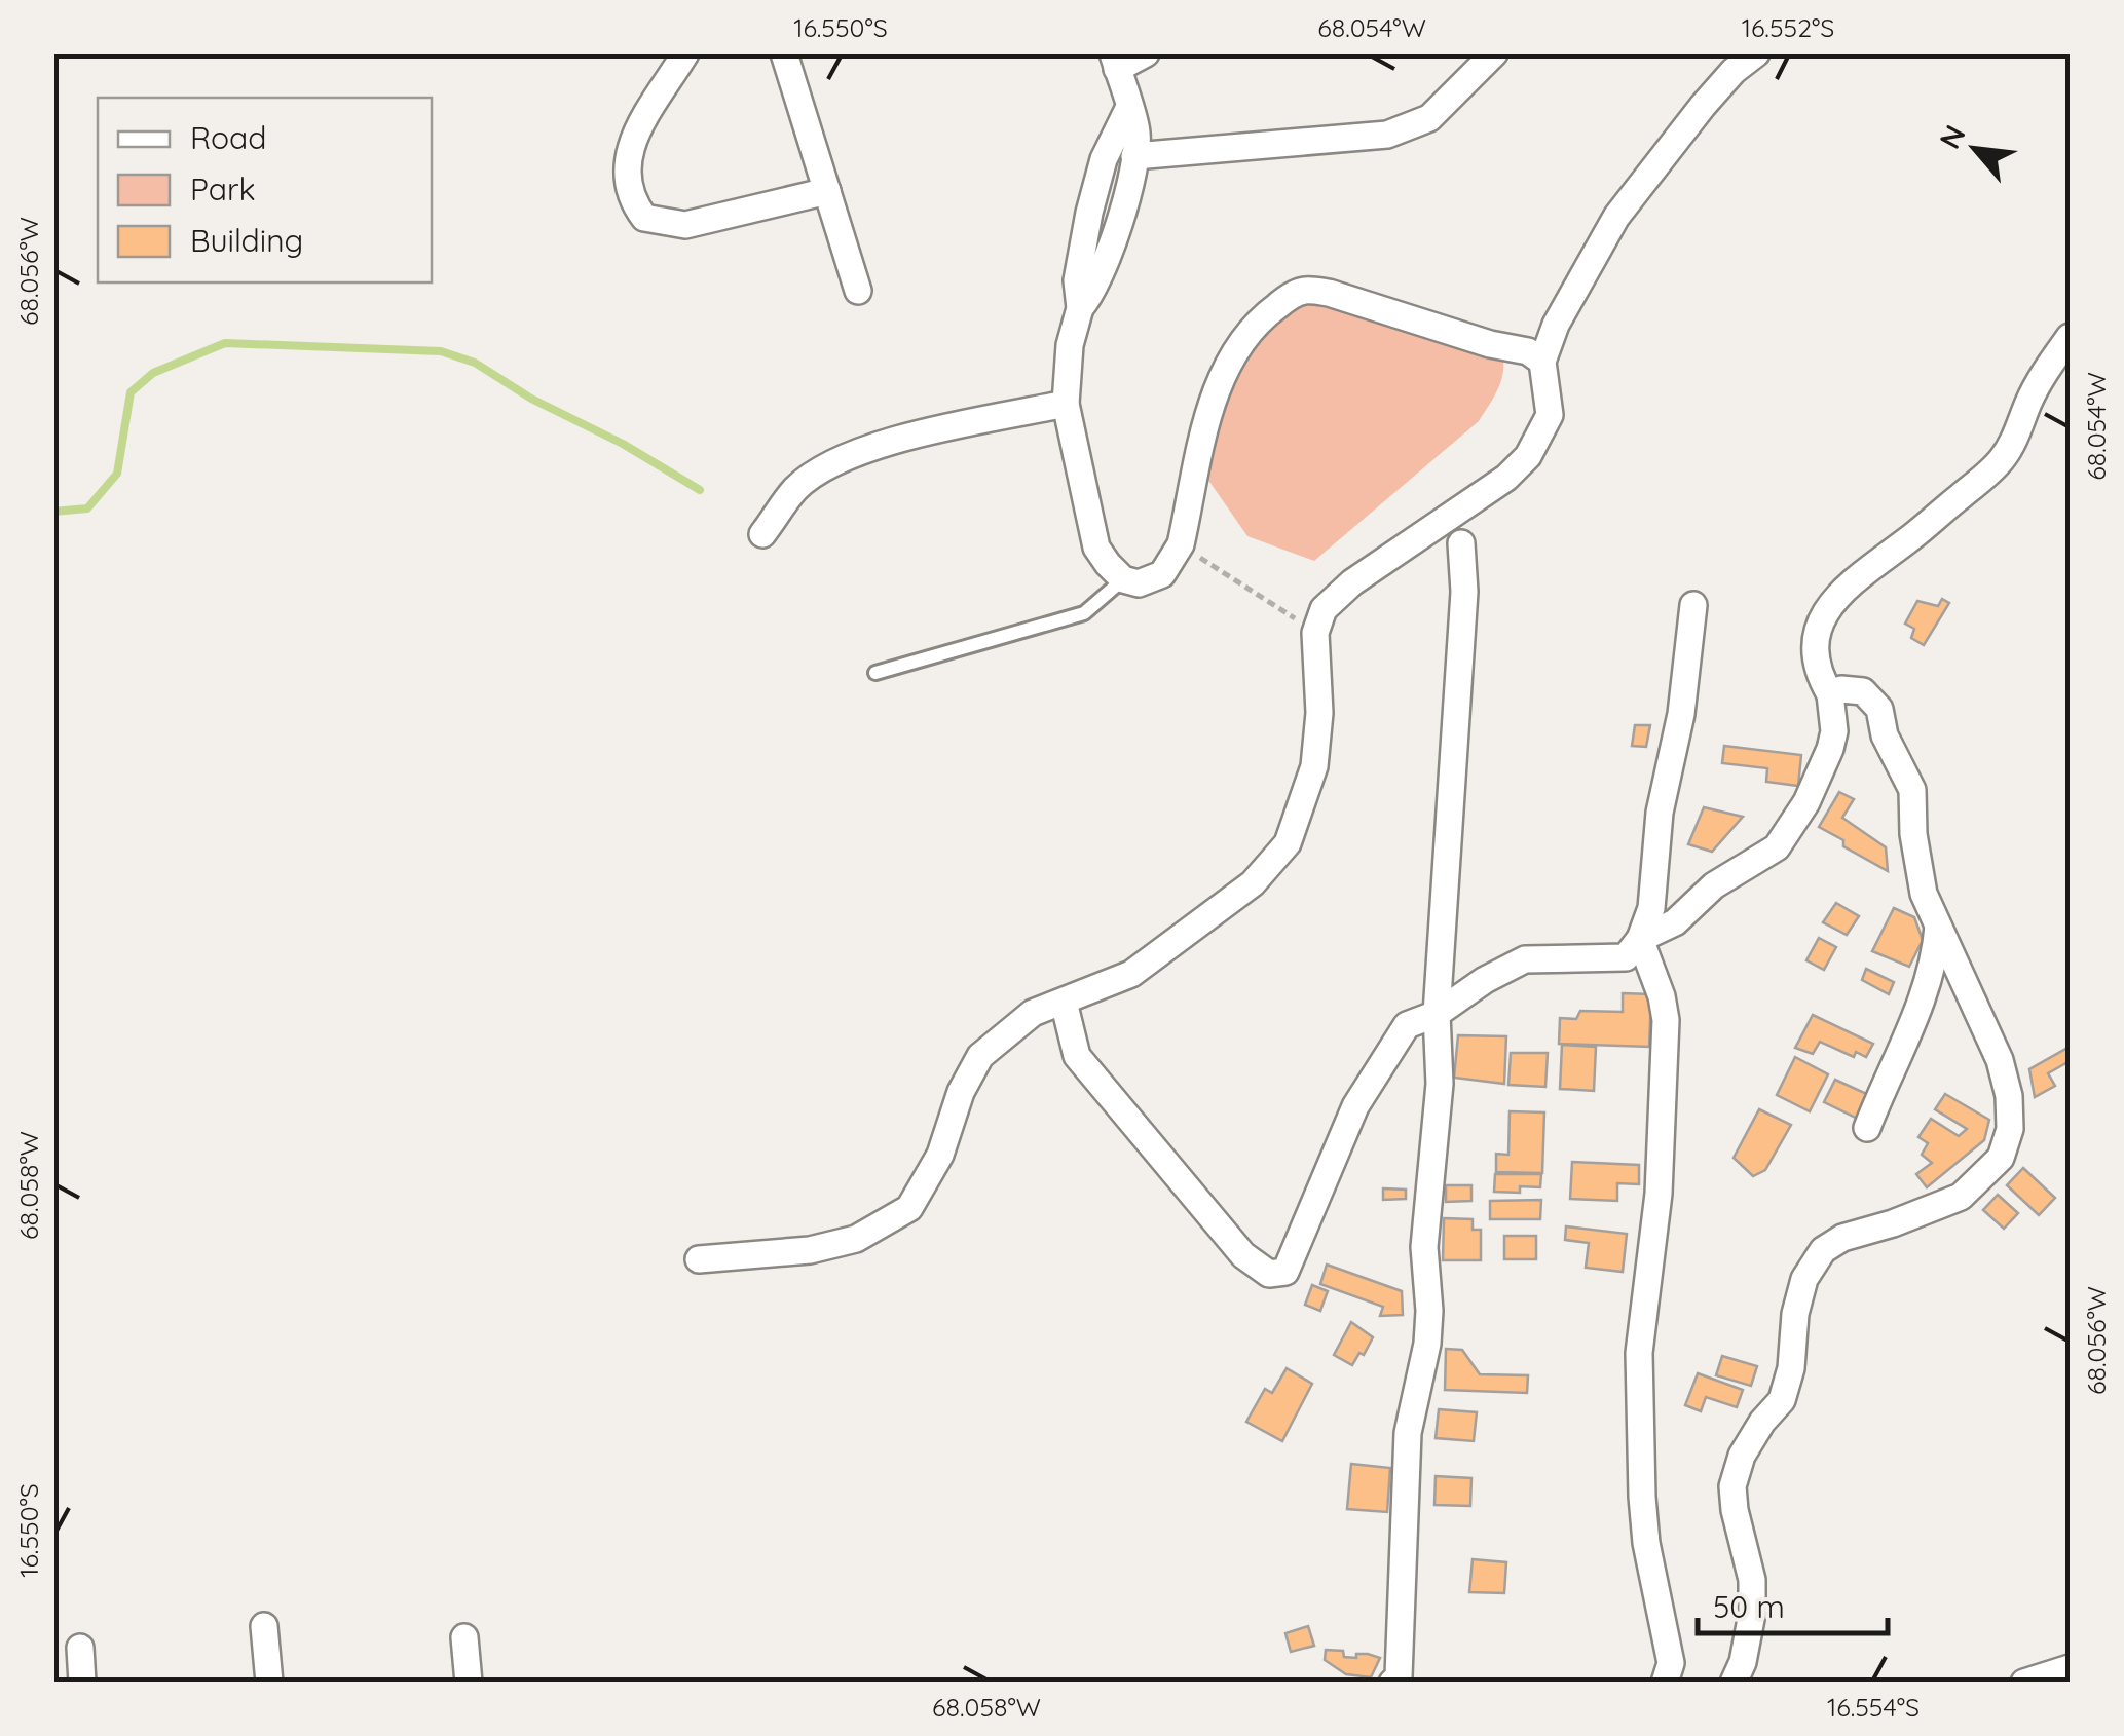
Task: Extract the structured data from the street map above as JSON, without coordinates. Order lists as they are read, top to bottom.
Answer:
{
  "legend": ["Road", "Park", "Building"],
  "scale_bar": "50 m",
  "north": "top left",
  "coordinates": [
    "16.550°S",
    "68.054°W",
    "16.552°S",
    "68.056°W",
    "68.058°W",
    "16.554°S"
  ]
}
